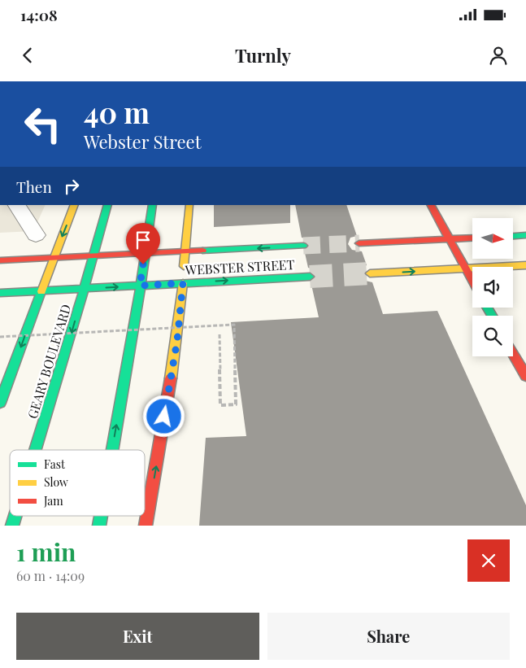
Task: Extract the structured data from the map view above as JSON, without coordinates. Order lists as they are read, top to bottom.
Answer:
{
  "streets": {
    "main road": ["WEBSTER STREET", "GEARY BOULEVARD"]
  },
  "crossings": [
    ["WEBSTER STREET", "GEARY BOULEVARD"]
  ],
  "legend": ["Fast", "Slow", "Jam"],
  "north": "right",
  "page": {
    "status": "14:08",
    "header": "Turnly",
    "turn": ["40 m", "Webster Street"],
    "then": "Then",
    "heading": ["1 min", "60 m · 14:09"],
    "buttons": ["Exit", "Share"]
  }
}
